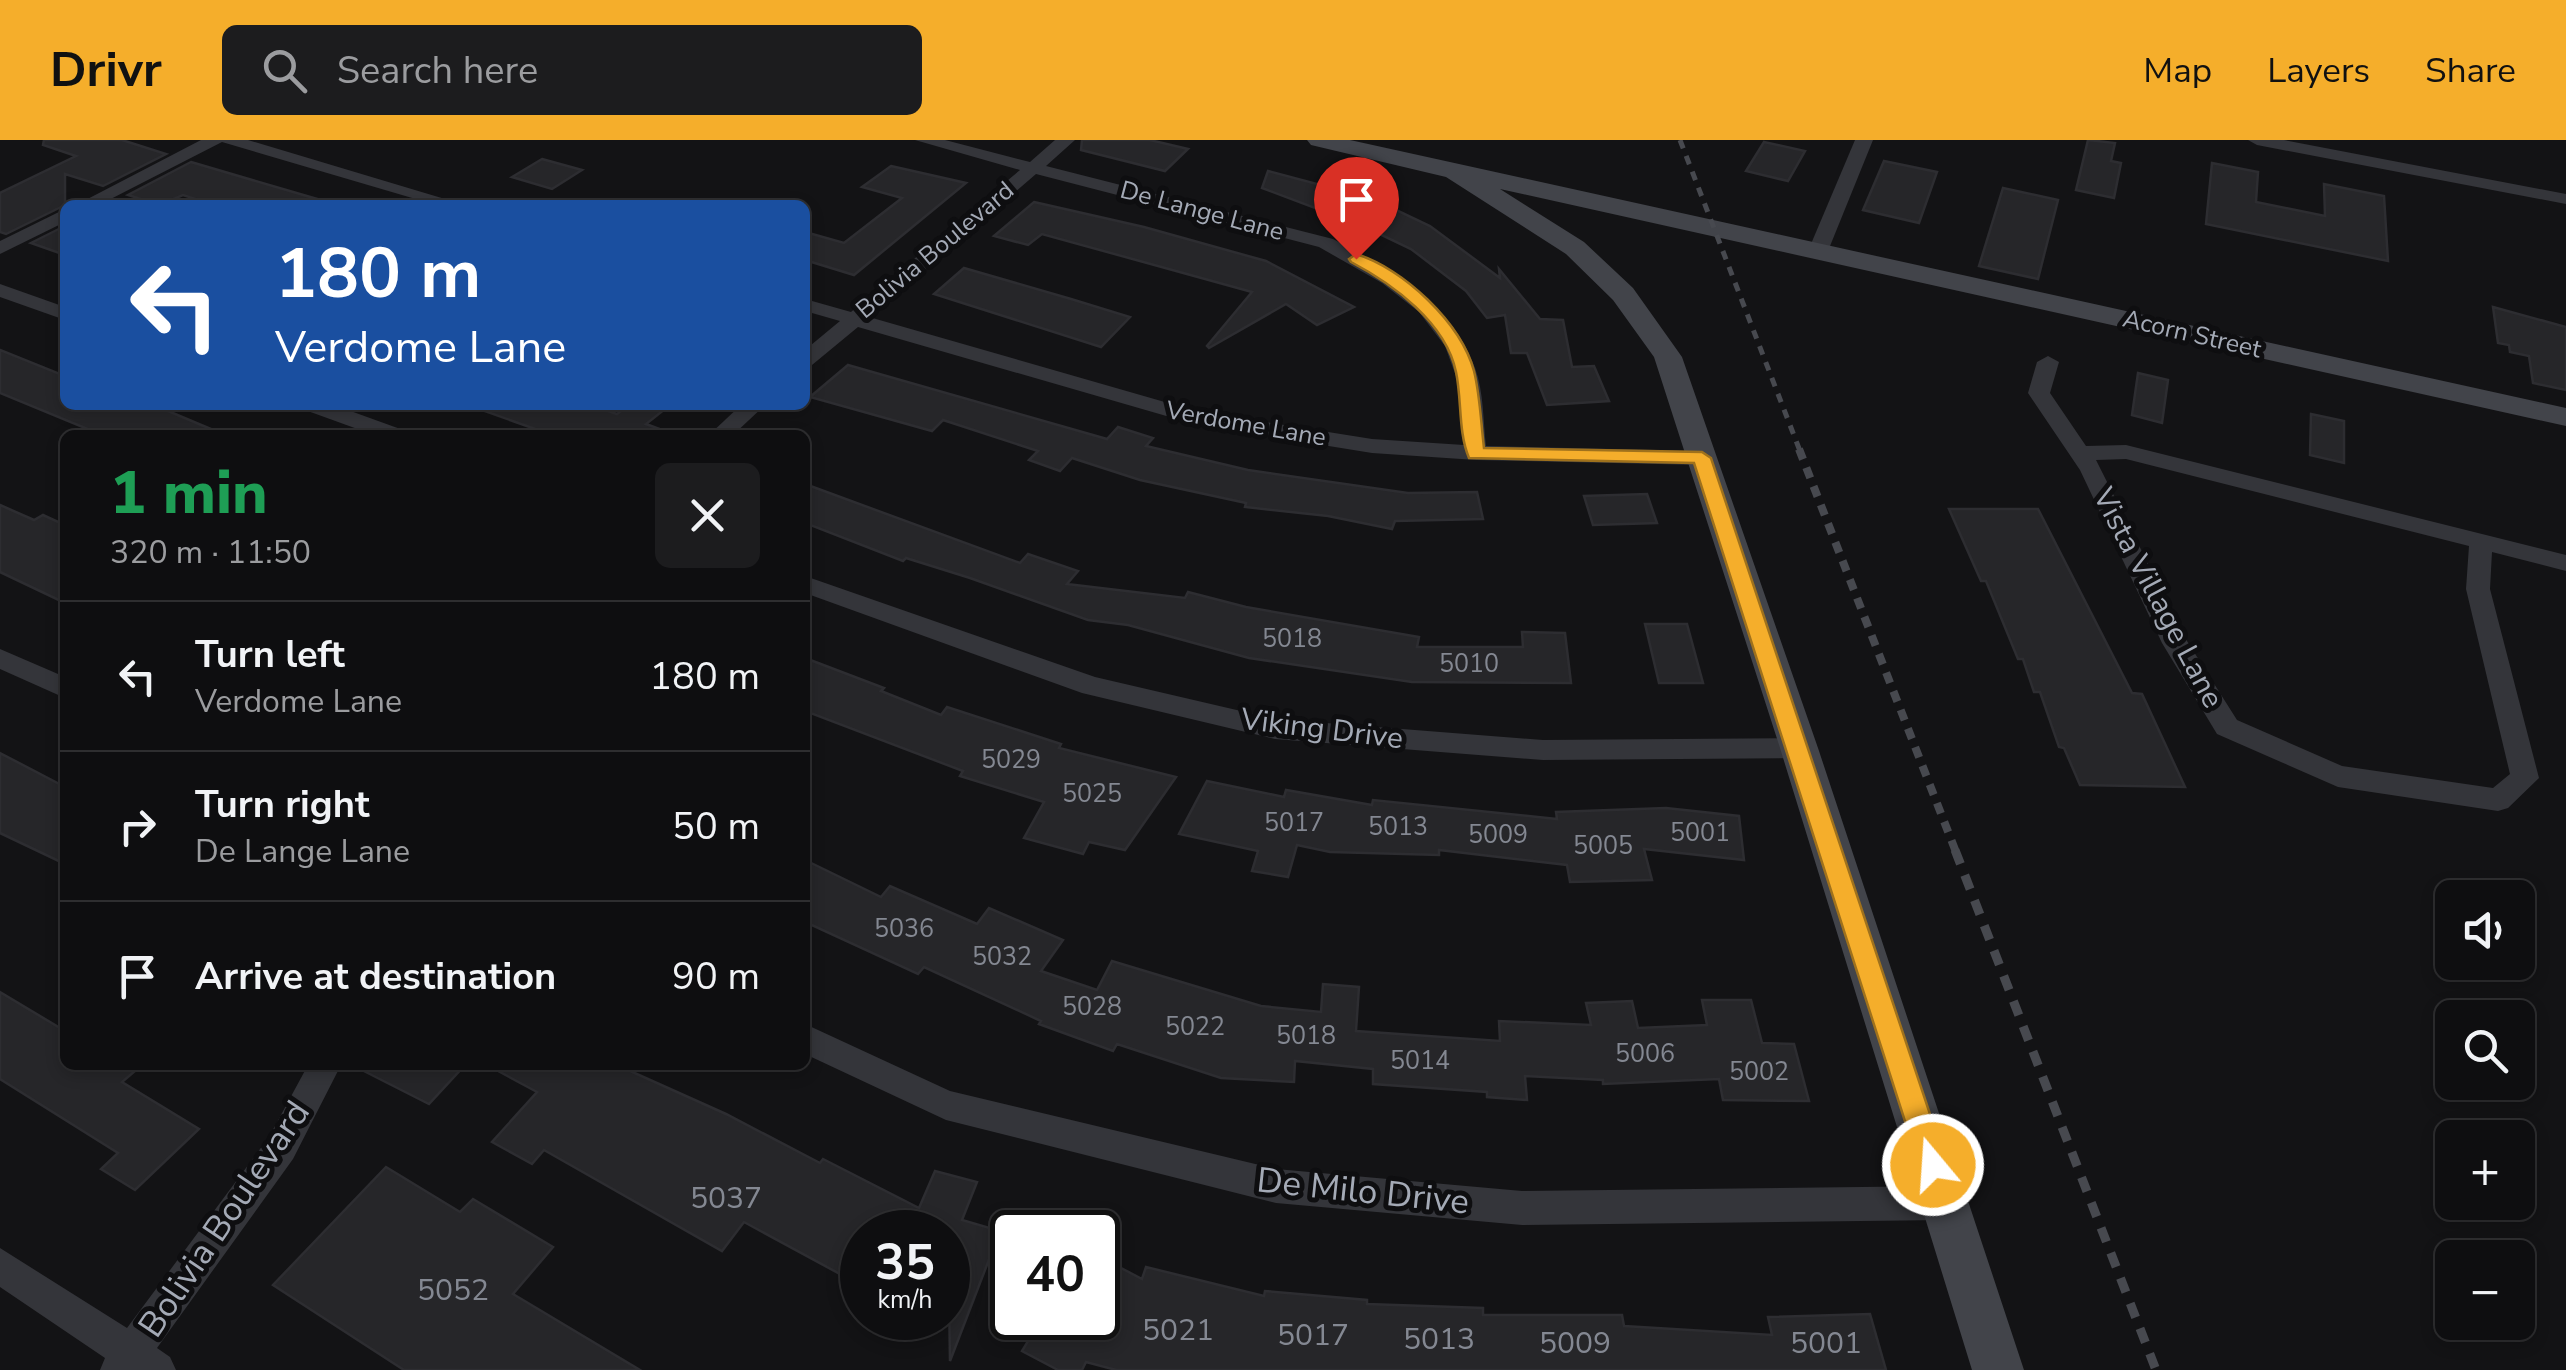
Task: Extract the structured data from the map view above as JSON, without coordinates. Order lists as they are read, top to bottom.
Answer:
{
  "streets": {
    "street": [
      "De Lange Lane",
      "Bolivia Boulevard",
      "Acorn Street",
      "Verdome Lane",
      "Vista Village Lane",
      "Viking Drive",
      "De Milo Drive"
    ]
  },
  "crossings": [
    ["De Lange Lane", "Bolivia Boulevard"],
    ["De Lange Lane", "Verdome Lane"],
    ["Bolivia Boulevard", "Verdome Lane"]
  ],
  "house_numbers": [
    "5018",
    "5010",
    "5029",
    "5025",
    "5017",
    "5013",
    "5001",
    "5009",
    "5005",
    "5036",
    "5032",
    "5028",
    "5022",
    "5018",
    "5006",
    "5014",
    "5002",
    "5037",
    "5052",
    "5021",
    "5017",
    "5013",
    "5009",
    "5001"
  ],
  "page": {
    "header": "Drivr",
    "search": "Search here",
    "nav": ["Map", "Layers", "Share"],
    "turn": ["180 m", "Verdome Lane"],
    "heading": ["1 min", "320 m · 11:50"],
    "list": [
      {
        "name": "Turn left",
        "note": "Verdome Lane",
        "value": "180 m"
      },
      {
        "name": "Turn right",
        "note": "De Lange Lane",
        "value": "50 m"
      },
      {
        "name": "Arrive at destination",
        "value": "90 m"
      }
    ],
    "map_buttons": ["+", "−"],
    "speed": "35 km/h",
    "limit": "40"
  }
}
